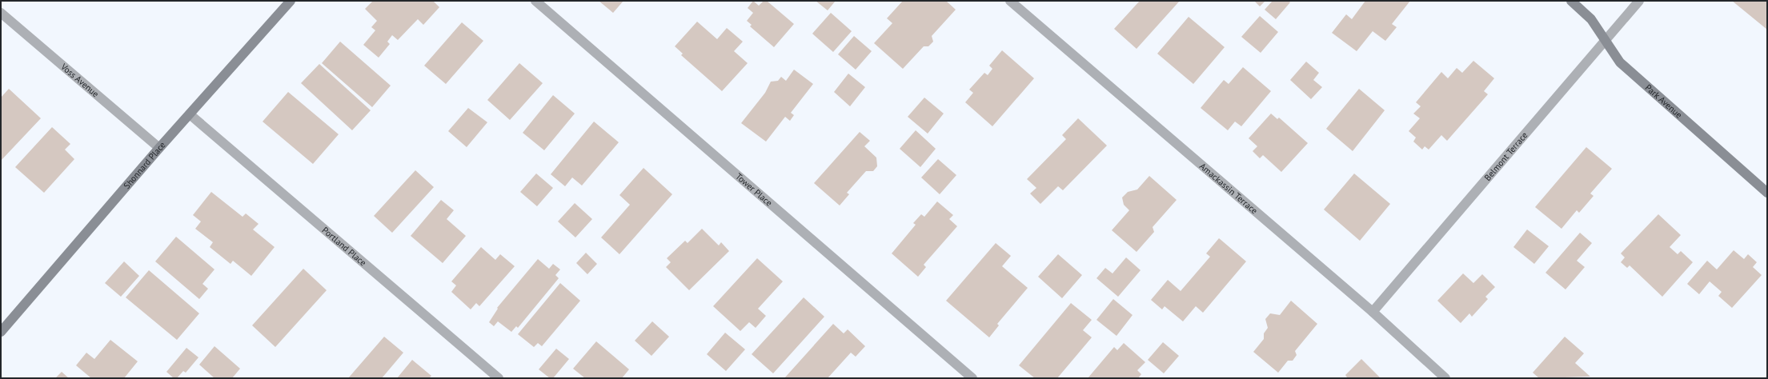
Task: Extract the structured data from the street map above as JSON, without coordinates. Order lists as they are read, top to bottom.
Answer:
{
  "streets": {
    "street": [
      "Voss Avenue",
      "Park Avenue",
      "Belmont Terrace",
      "Shonnard Place",
      "Amackassin Terrace",
      "Tower Place",
      "Portland Place"
    ]
  },
  "crossings": [
    ["Voss Avenue", "Shonnard Place"],
    ["Park Avenue", "Belmont Terrace"],
    ["Belmont Terrace", "Amackassin Terrace"],
    ["Shonnard Place", "Portland Place"]
  ]
}
